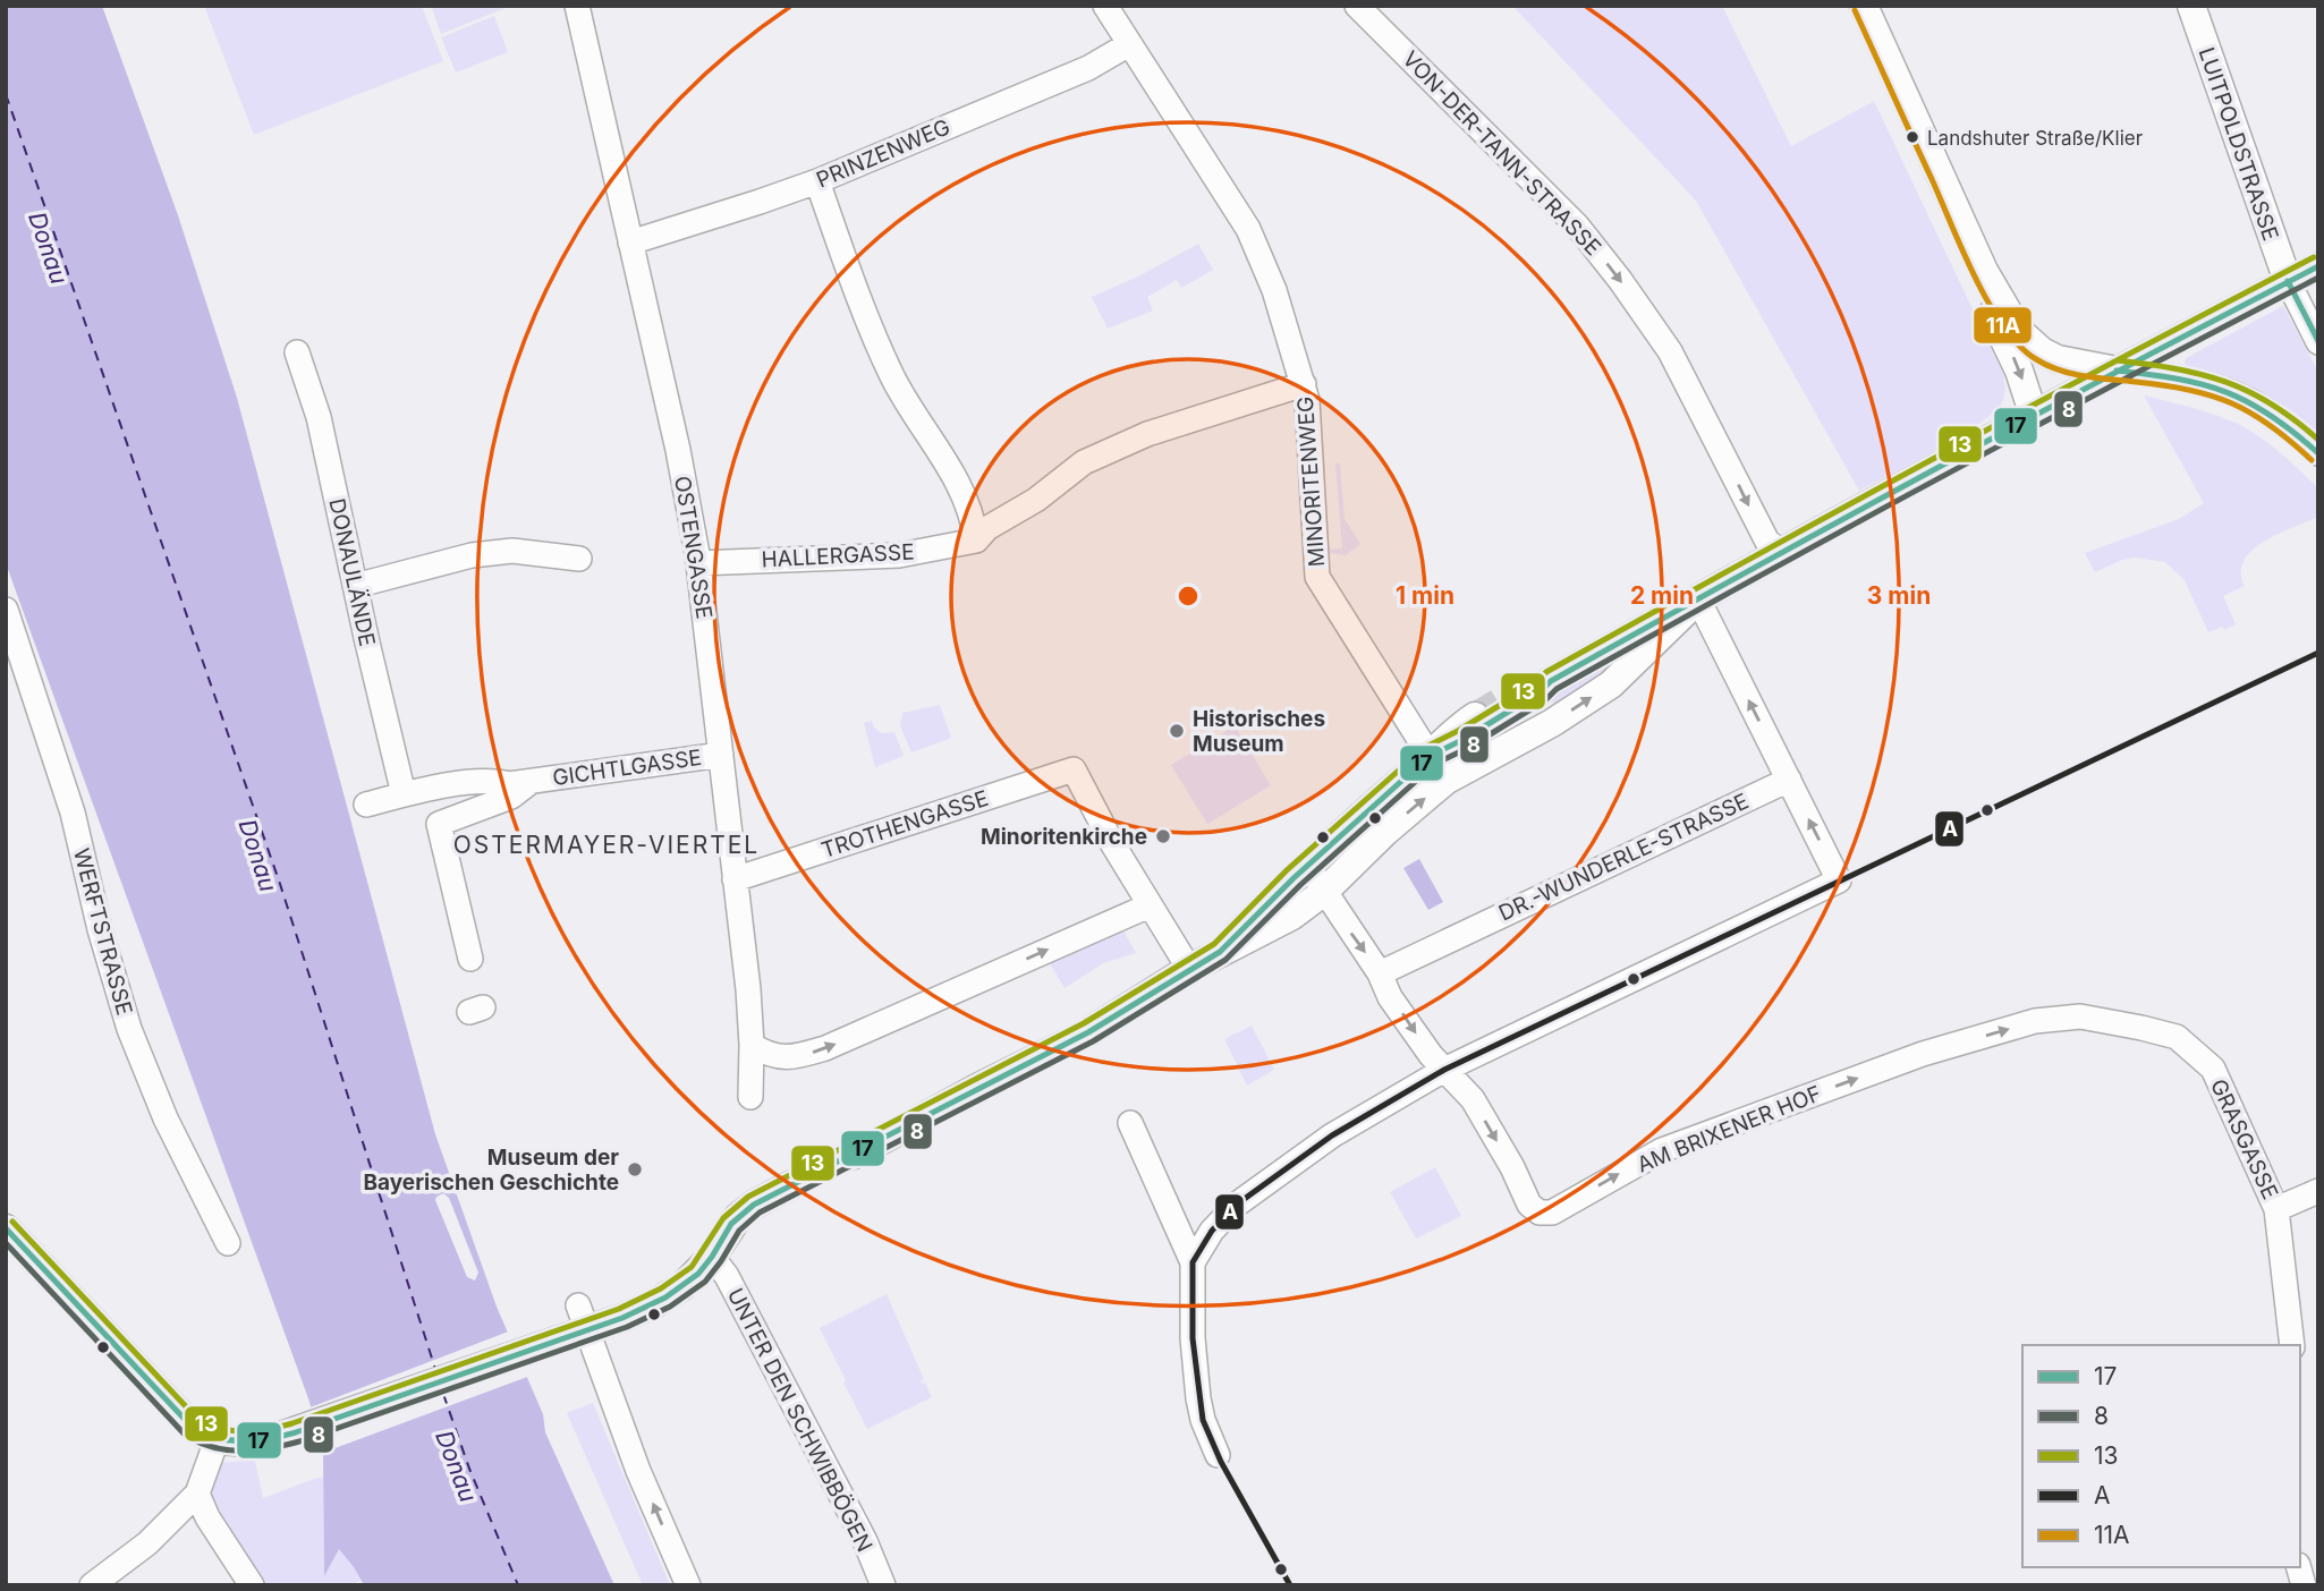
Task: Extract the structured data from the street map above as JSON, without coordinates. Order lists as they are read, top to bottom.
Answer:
{
  "streets": {
    "street": [
      "LUITPOLDSTRASSE",
      "PRINZENWEG",
      "VON-DER-TANN-STRASSE",
      "MINORITENWEG",
      "OSTENGASSE",
      "HALLERGASSE",
      "DONAULÄNDE",
      "GICHTLGASSE",
      "TROTHENGASSE",
      "DR.-WUNDERLE-STRASSE",
      "WERFTSTRASSE",
      "AM BRIXENER HOF",
      "GRASGASSE",
      "UNTER DEN SCHWIBBÖGEN"
    ]
  },
  "crossings": [
    ["PRINZENWEG", "MINORITENWEG"],
    ["PRINZENWEG", "OSTENGASSE"],
    ["OSTENGASSE", "HALLERGASSE"],
    ["OSTENGASSE", "GICHTLGASSE"],
    ["OSTENGASSE", "TROTHENGASSE"],
    ["DONAULÄNDE", "GICHTLGASSE"],
    ["AM BRIXENER HOF", "GRASGASSE"]
  ],
  "one_way": ["VON-DER-TANN-STRASSE", "AM BRIXENER HOF"],
  "districts": ["OSTERMAYER-VIERTEL"],
  "water": ["Donau"],
  "places": [
    "Landshuter Straße/Klier",
    "Historisches Museum",
    "Minoritenkirche",
    "Museum der Bayerischen Geschichte"
  ],
  "lines": [
    "transit line 11A",
    "transit line 13",
    "transit line 17",
    "transit line 8",
    "transit line A"
  ],
  "legend": [
    "17",
    "8",
    "13",
    "A",
    "11A"
  ],
  "rings": ["1 min", "2 min", "3 min"]
}
